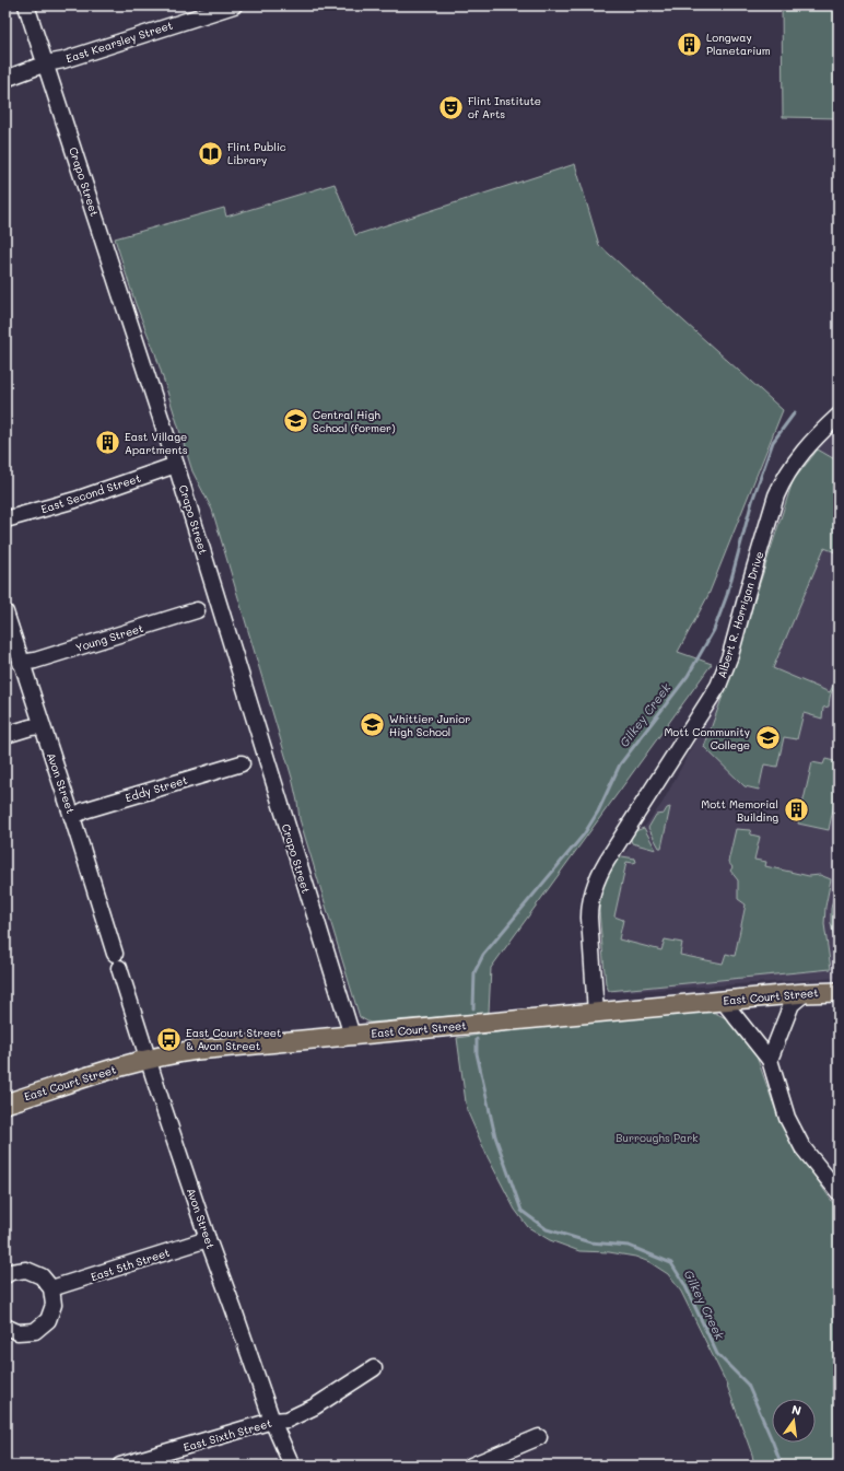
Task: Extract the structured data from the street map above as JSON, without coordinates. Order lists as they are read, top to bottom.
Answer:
{
  "streets": {
    "main road": ["East Court Street"],
    "street": [
      "East Kearsley Street",
      "Crapo Street",
      "East Second Street",
      "Albert R. Horrigan Drive",
      "Young Street",
      "Avon Street",
      "Eddy Street",
      "East 5th Street",
      "East Sixth Street"
    ]
  },
  "crossings": [
    ["East Kearsley Street", "Crapo Street"],
    ["Crapo Street", "East Second Street"],
    ["Crapo Street", "East Court Street"],
    ["Albert R. Horrigan Drive", "East Court Street"],
    ["Young Street", "Avon Street"],
    ["Avon Street", "Eddy Street"],
    ["Avon Street", "East Court Street"],
    ["Avon Street", "East 5th Street"],
    ["Avon Street", "East Sixth Street"]
  ],
  "water": ["Gilkey Creek"],
  "parks": ["Burroughs Park"],
  "places": {
    "building": ["Longway Planetarium", "East Village Apartments", "Mott Memorial Building"],
    "theatre": ["Flint Institute of Arts"],
    "library": ["Flint Public Library"],
    "school or university": ["Central High School (former)", "Whittier Junior High School", "Mott Community College"],
    "bus stop": ["East Court Street & Avon Street"]
  },
  "north": "top"
}
